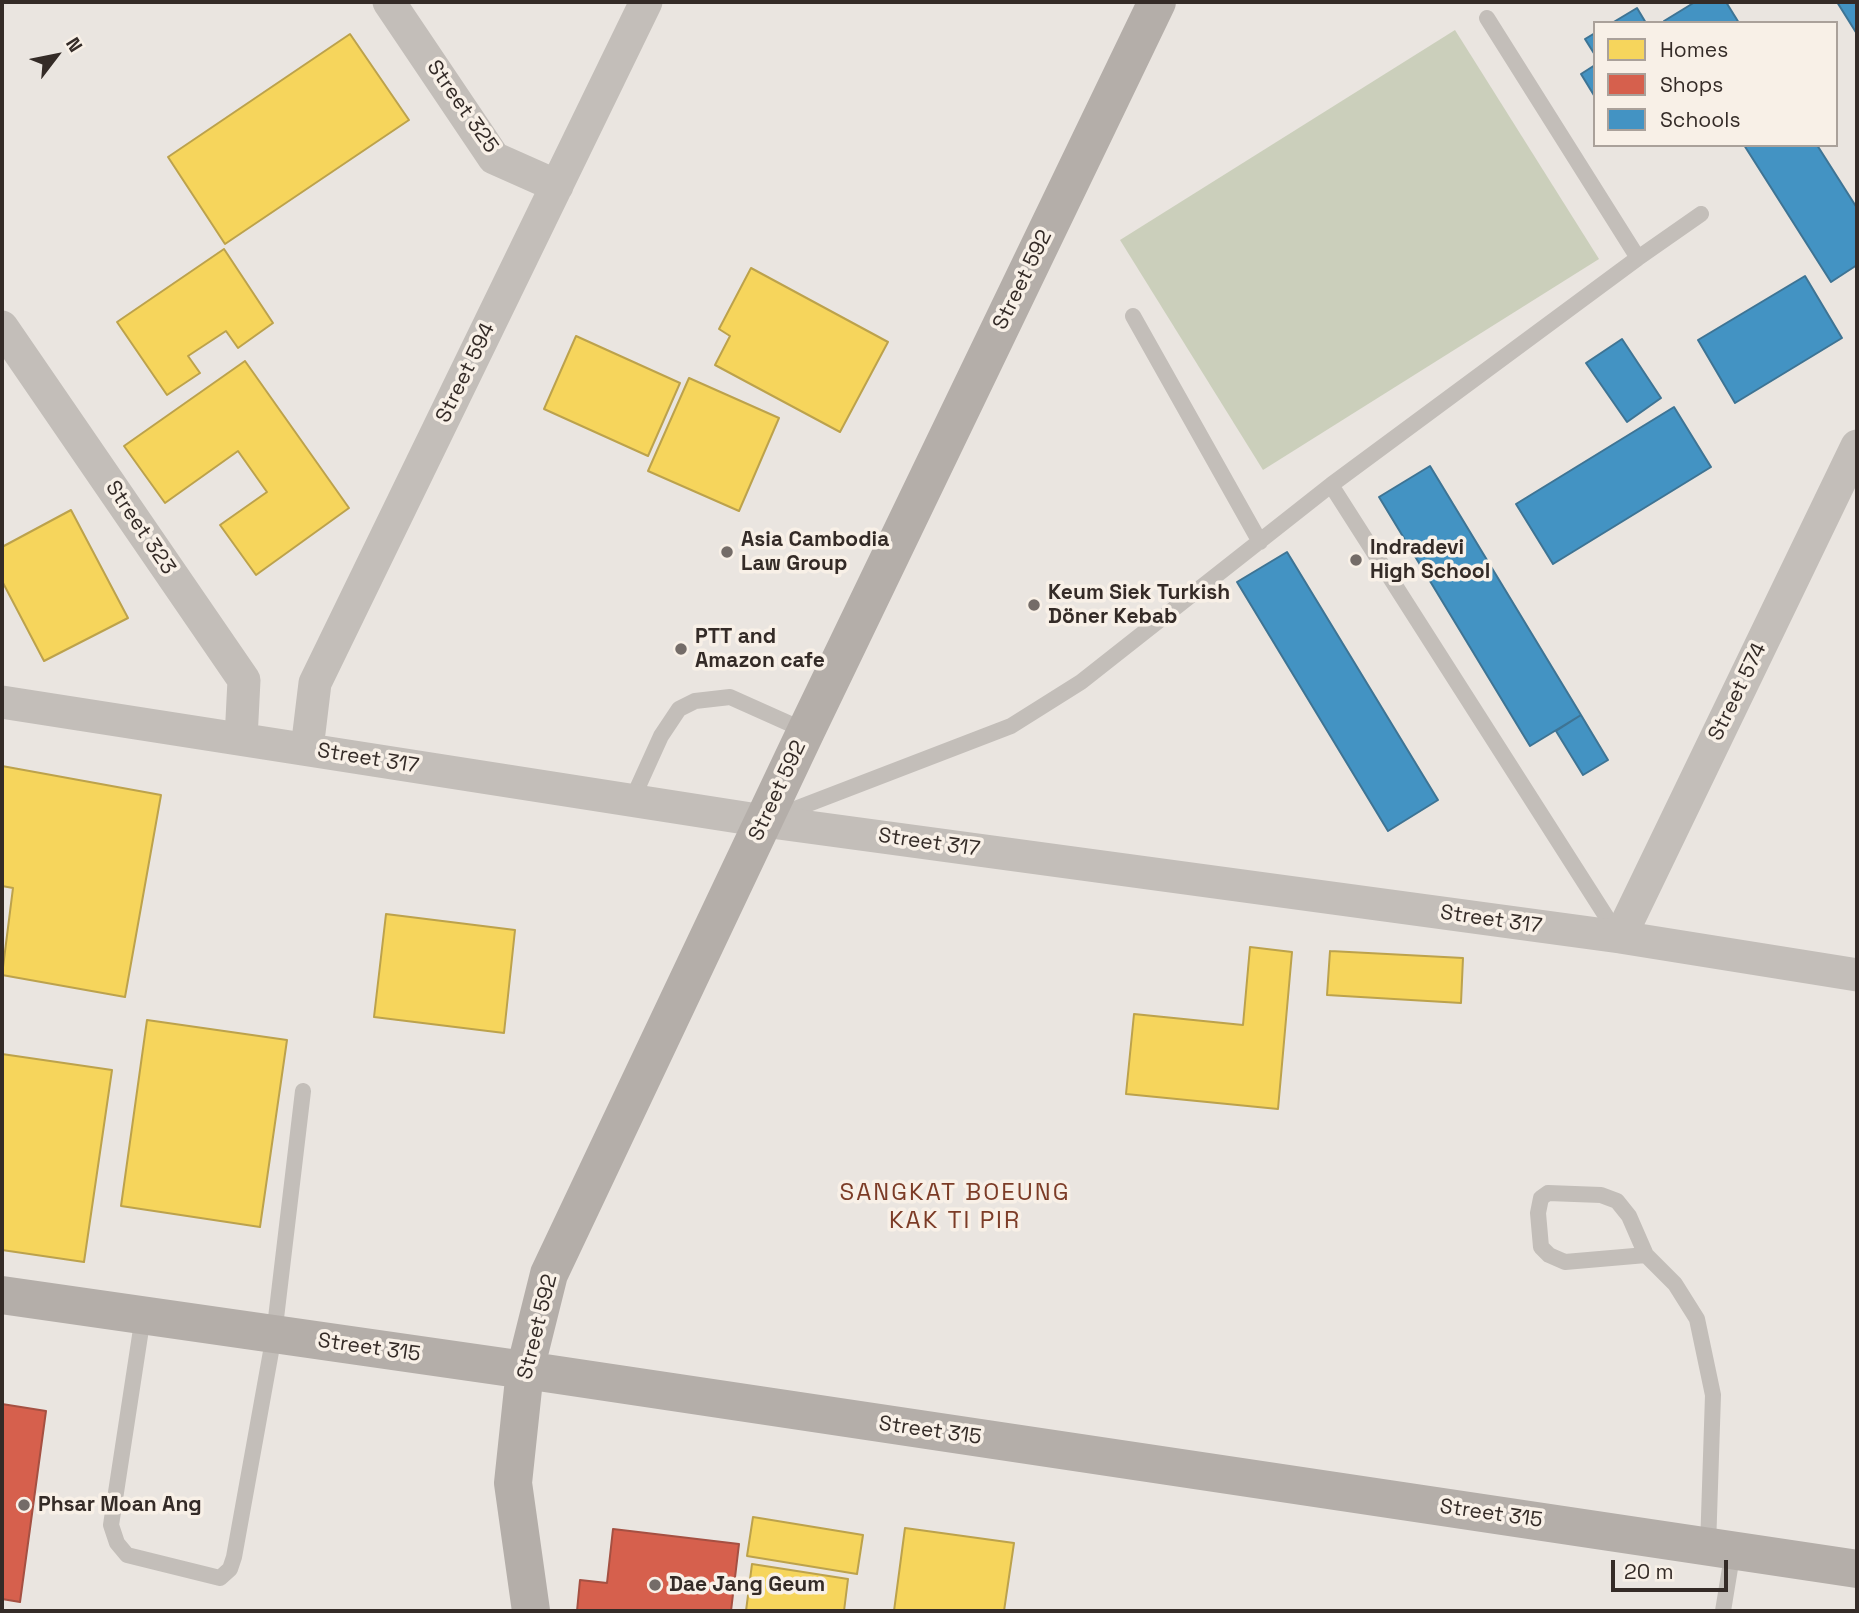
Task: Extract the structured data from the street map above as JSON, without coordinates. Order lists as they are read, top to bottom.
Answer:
{
  "streets": {
    "street": [
      "Street 325",
      "Street 592",
      "Street 594",
      "Street 323",
      "Street 574",
      "Street 317",
      "Street 315"
    ]
  },
  "crossings": [
    ["Street 325", "Street 594"],
    ["Street 592", "Street 317"],
    ["Street 592", "Street 315"],
    ["Street 594", "Street 317"],
    ["Street 323", "Street 317"],
    ["Street 574", "Street 317"]
  ],
  "districts": ["SANGKAT BOEUNG KAK TI PIR"],
  "places": [
    "Asia Cambodia Law Group",
    "Indradevi High School",
    "Keum Siek Turkish Döner Kebab",
    "PTT and Amazon cafe",
    "Phsar Moan Ang",
    "Dae Jang Geum"
  ],
  "legend": ["Homes", "Shops", "Schools"],
  "scale_bar": "20 m",
  "north": "top right"
}
